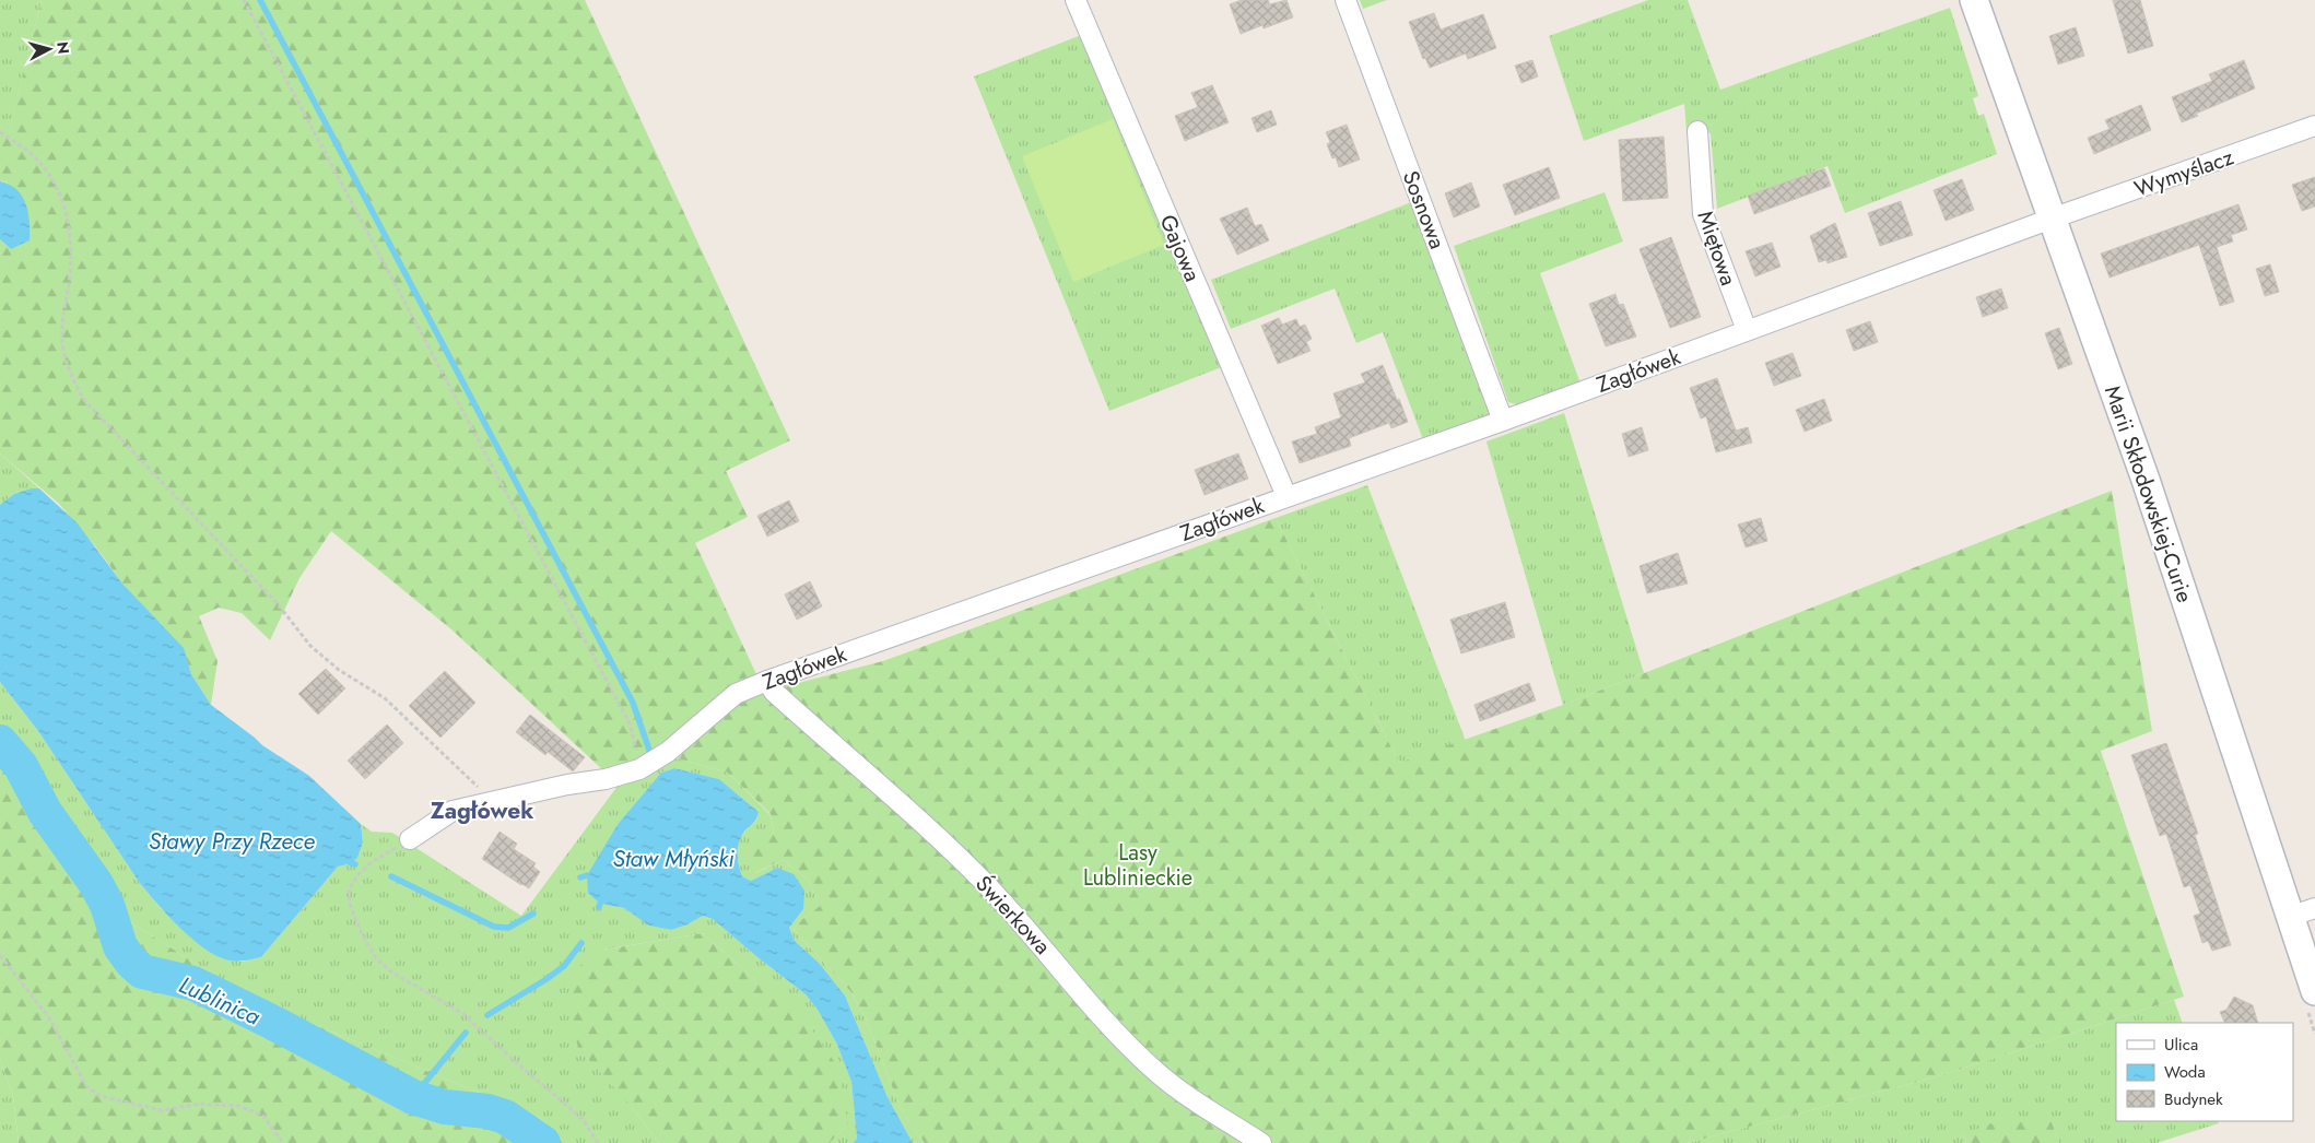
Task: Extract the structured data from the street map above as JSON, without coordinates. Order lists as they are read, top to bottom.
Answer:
{
  "streets": {
    "street": [
      "Wymyślacz",
      "Sosnowa",
      "Gajowa",
      "Miętowa",
      "Zagłówek",
      "Marii Skłodowskiej-Curie",
      "Świerkowa"
    ]
  },
  "crossings": [
    ["Wymyślacz", "Zagłówek"],
    ["Wymyślacz", "Marii Skłodowskiej-Curie"],
    ["Sosnowa", "Zagłówek"],
    ["Gajowa", "Zagłówek"],
    ["Miętowa", "Zagłówek"],
    ["Zagłówek", "Marii Skłodowskiej-Curie"],
    ["Zagłówek", "Świerkowa"]
  ],
  "districts": ["Zagłówek"],
  "water": ["Stawy Przy Rzece", "Staw Młyński", "Lublinica"],
  "parks": ["Lasy Lublinieckie"],
  "legend": ["Ulica", "Woda", "Budynek"],
  "north": "right"
}
